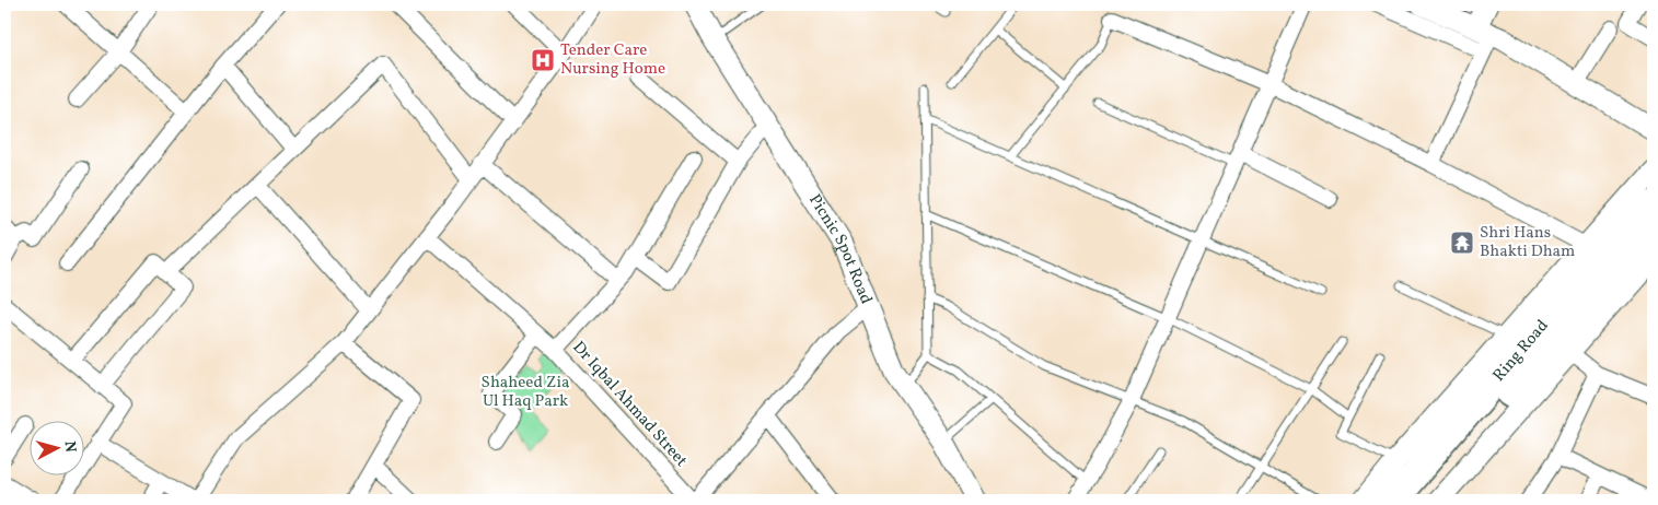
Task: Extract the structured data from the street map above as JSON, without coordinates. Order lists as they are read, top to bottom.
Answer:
{
  "streets": {
    "highway": ["Ring Road"],
    "street": ["Picnic Spot Road", "Dr Iqbal Ahmad Street"]
  },
  "parks": ["Shaheed Zia Ul Haq Park"],
  "places": {
    "hospital": ["Tender Care Nursing Home"],
    "temple": ["Shri Hans Bhakti Dham"]
  },
  "north": "right"
}
